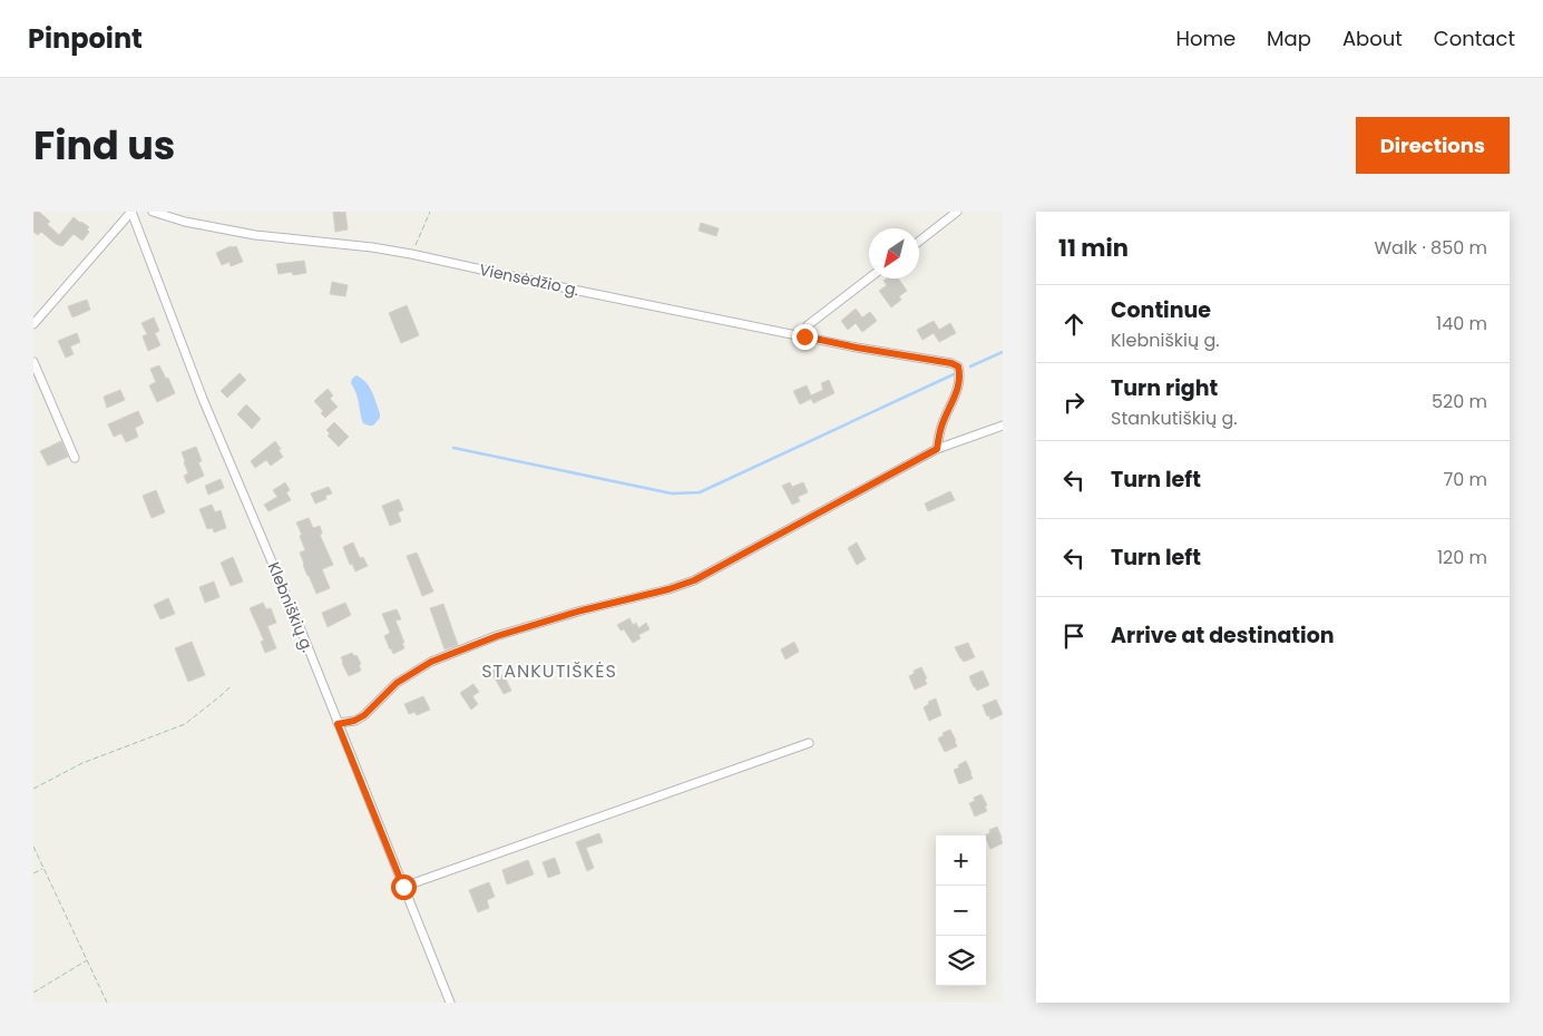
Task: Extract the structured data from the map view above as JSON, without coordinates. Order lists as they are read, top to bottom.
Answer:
{
  "streets": {
    "street": ["Viensėdžio g.", "Klebniškių g."]
  },
  "districts": ["STANKUTIŠKĖS"],
  "north": "bottom left",
  "page": {
    "header": "Pinpoint",
    "nav": [
      "Home",
      "Map",
      "About",
      "Contact"
    ],
    "title": "Find us",
    "buttons": "Directions",
    "heading": ["11 min", "Walk · 850 m"],
    "list": [
      ["Continue", "Klebniškių g.", "140 m"],
      ["Turn right", "Stankutiškių g.", "520 m"],
      ["Turn left", "70 m"],
      ["Turn left", "120 m"],
      "Arrive at destination"
    ],
    "map_buttons": ["+", "−"]
  }
}
